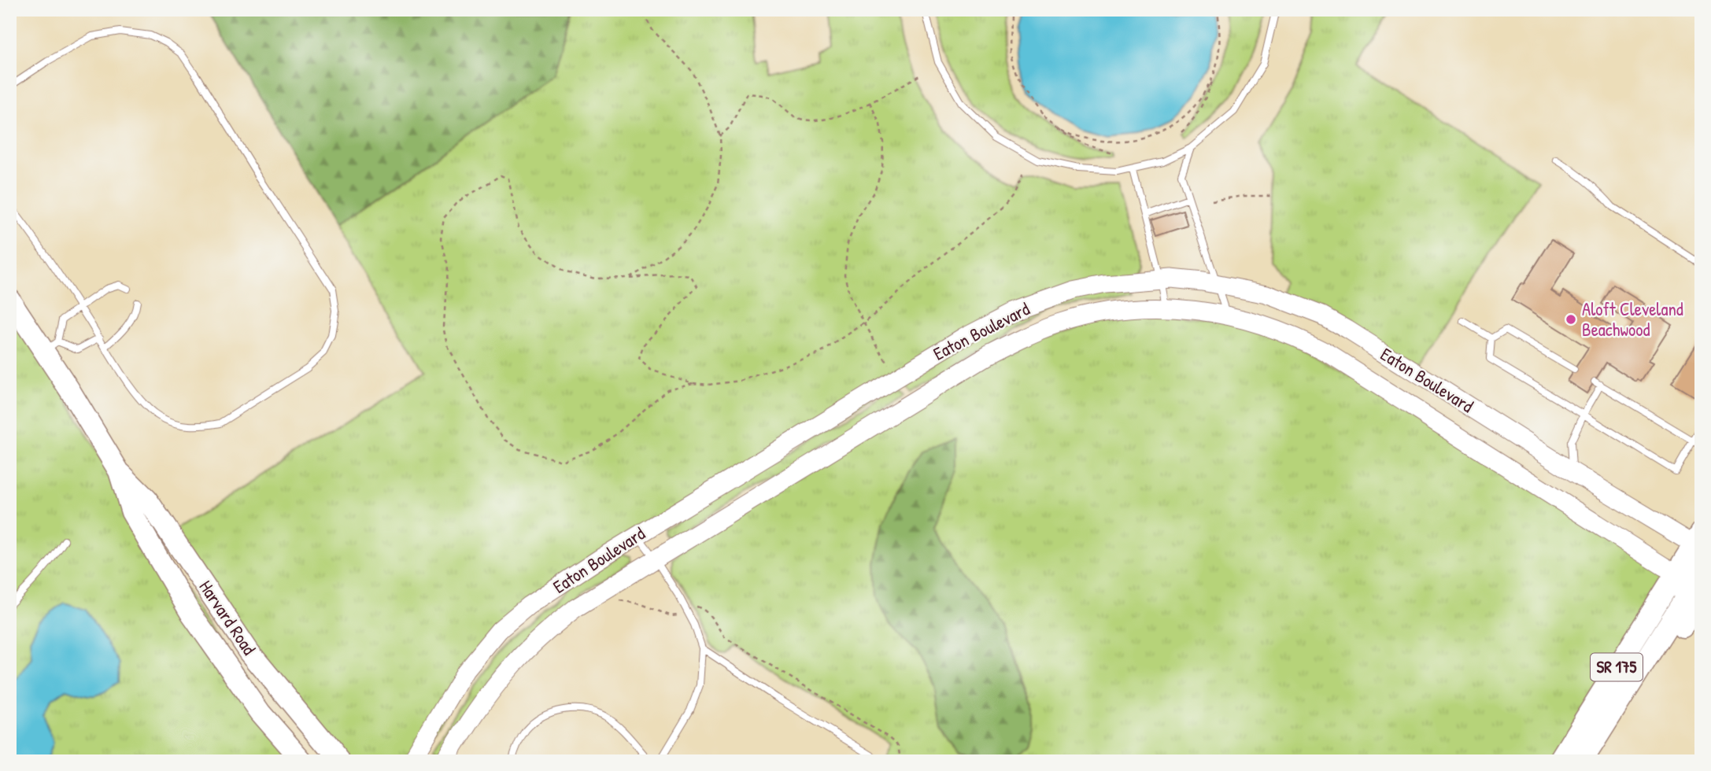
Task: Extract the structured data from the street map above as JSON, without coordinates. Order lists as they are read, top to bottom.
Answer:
{
  "streets": {
    "main road": ["Harvard Road", "SR 175"],
    "street": ["Eaton Boulevard"]
  },
  "crossings": [
    ["Eaton Boulevard", "SR 175"]
  ],
  "places": ["Aloft Cleveland Beachwood"]
}
